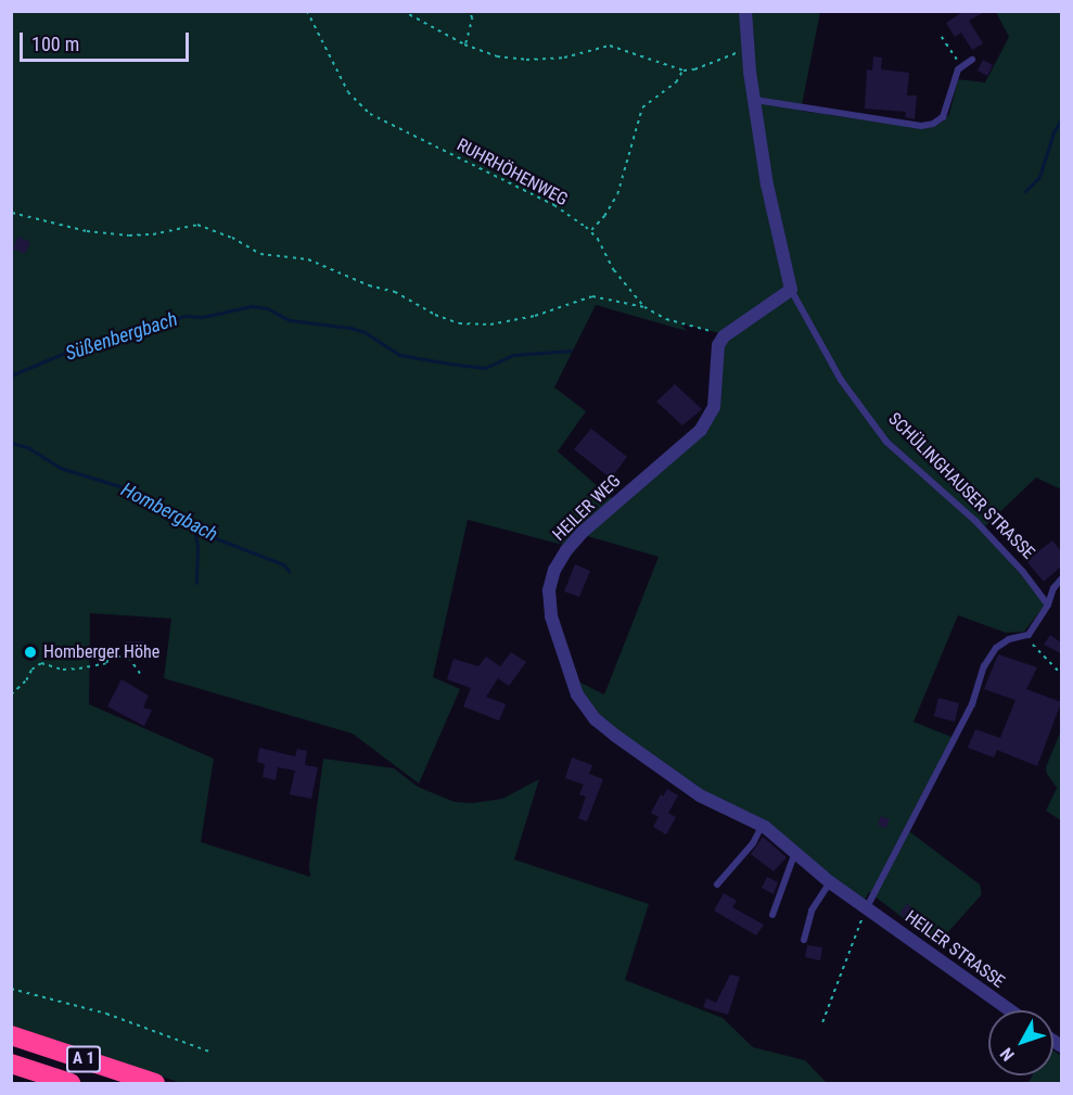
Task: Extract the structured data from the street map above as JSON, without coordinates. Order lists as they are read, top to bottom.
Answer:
{
  "streets": {
    "highway": ["A 1"],
    "street": ["SCHÜLINGHAUSER STRASSE", "HEILER WEG", "HEILER STRASSE"],
    "path": ["RUHRHÖHENWEG"]
  },
  "crossings": [
    ["RUHRHÖHENWEG", "HEILER WEG"],
    ["HEILER WEG", "HEILER STRASSE"]
  ],
  "water": ["Süßenbergbach", "Hombergbach"],
  "places": ["Homberger Höhe"],
  "scale_bar": "100 m",
  "north": "bottom left"
}
